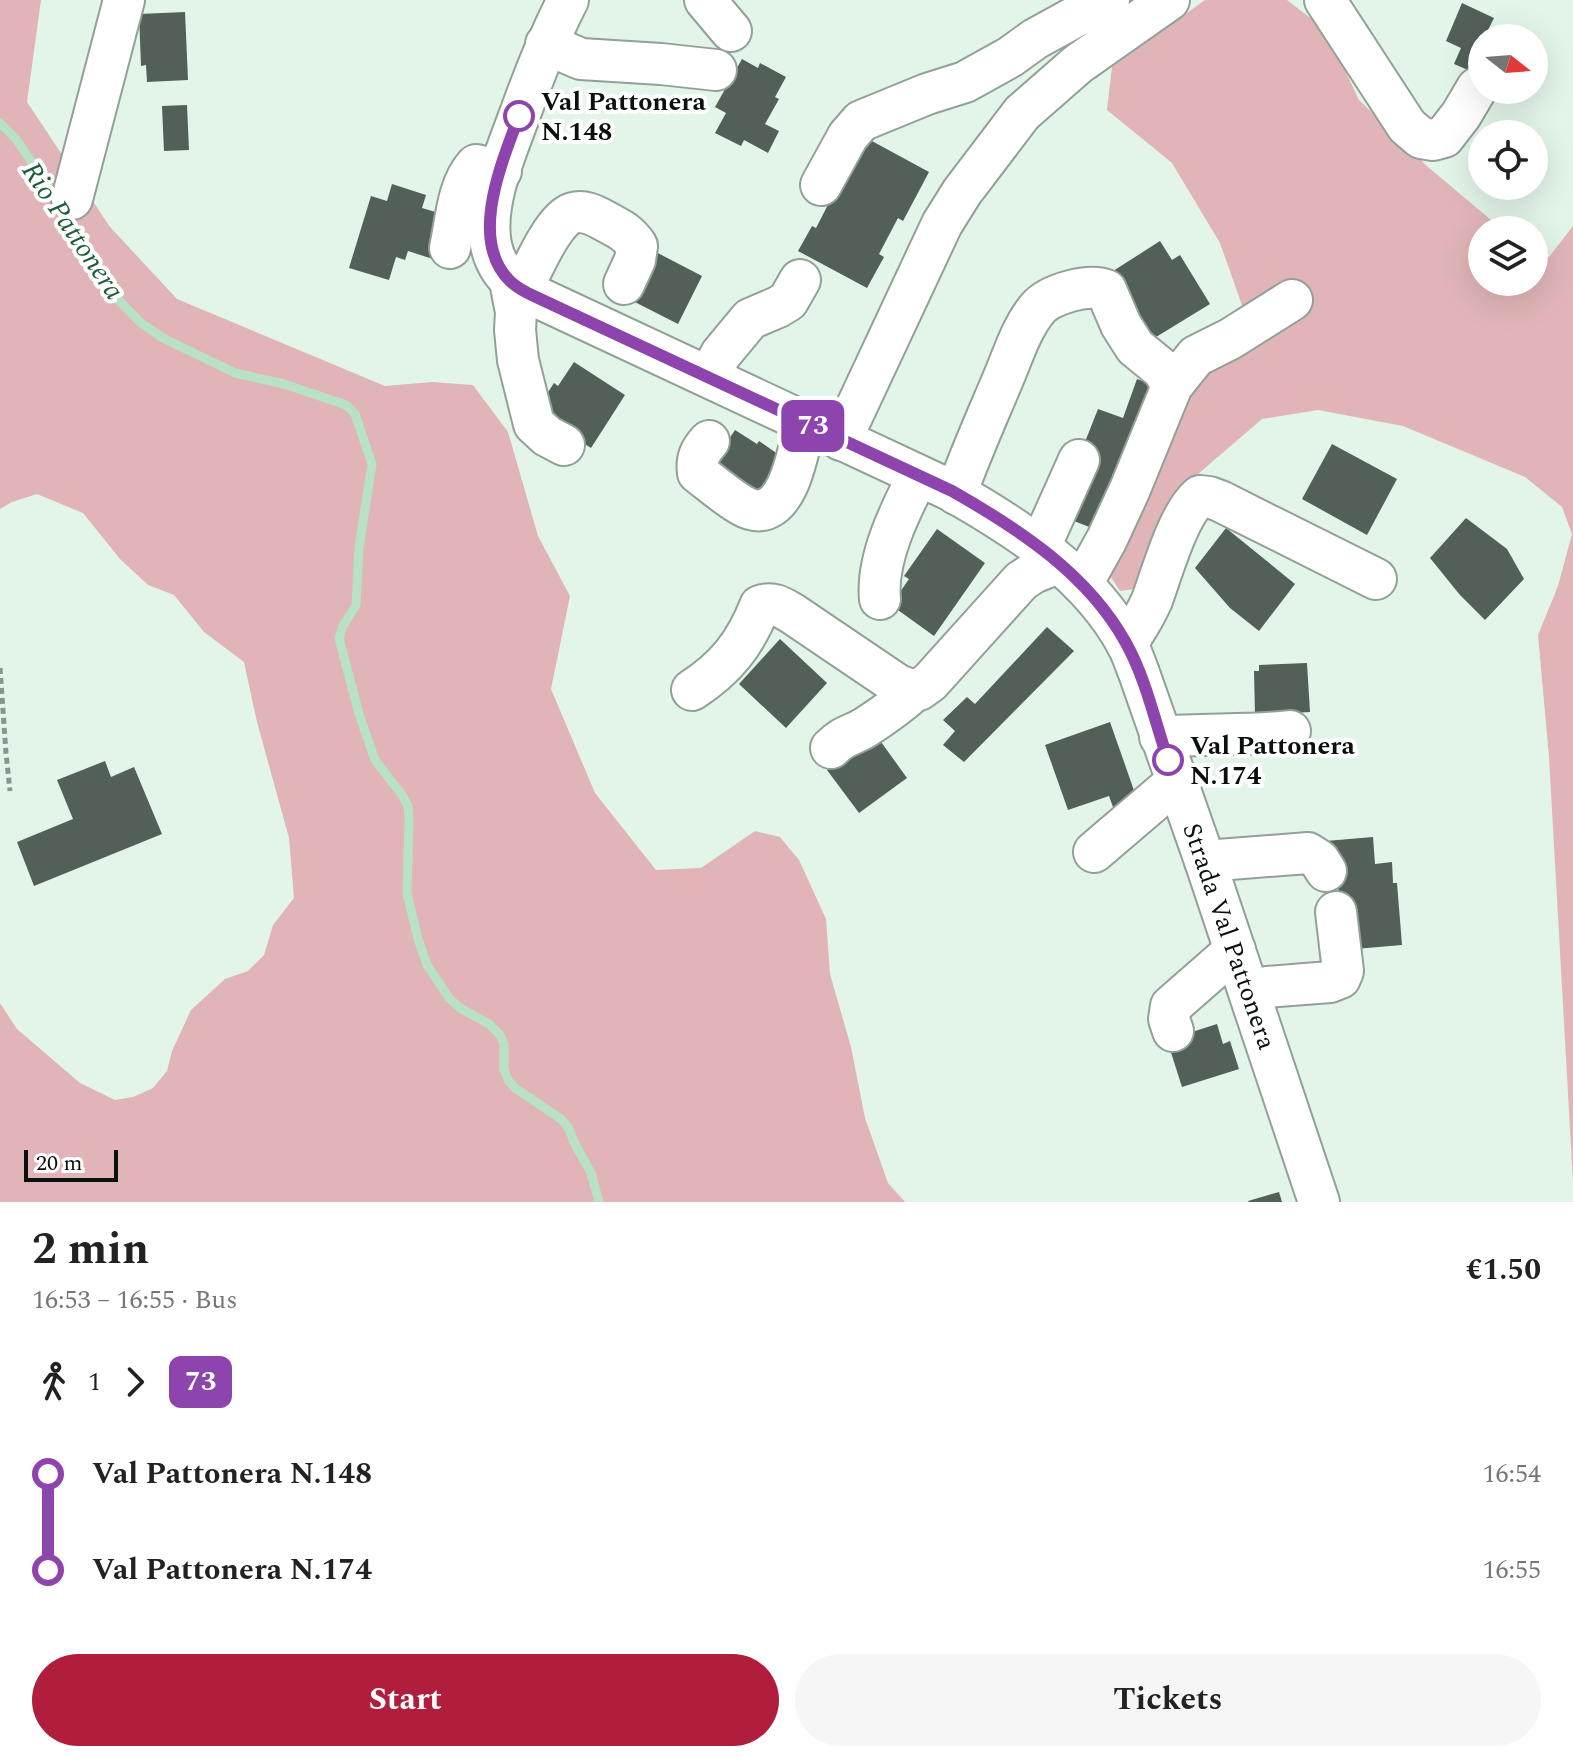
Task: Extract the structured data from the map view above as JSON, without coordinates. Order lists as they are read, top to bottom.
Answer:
{
  "streets": {
    "street": ["Strada Val Pattonera"]
  },
  "water": ["Rio Pattonera"],
  "places": ["Val Pattonera N.148", "Val Pattonera N.174"],
  "lines": ["bus line 73"],
  "scale_bar": "20 m",
  "north": "right",
  "page": {
    "on_map": "73",
    "scale": "20 m",
    "heading": ["2 min", "16:53 – 16:55 · Bus", "€1.50"],
    "legs": ["1", "73"],
    "list": [
      {
        "name": "Val Pattonera N.148",
        "value": "16:54"
      },
      {
        "name": "Val Pattonera N.174",
        "value": "16:55"
      }
    ],
    "buttons": ["Start", "Tickets"]
  }
}
